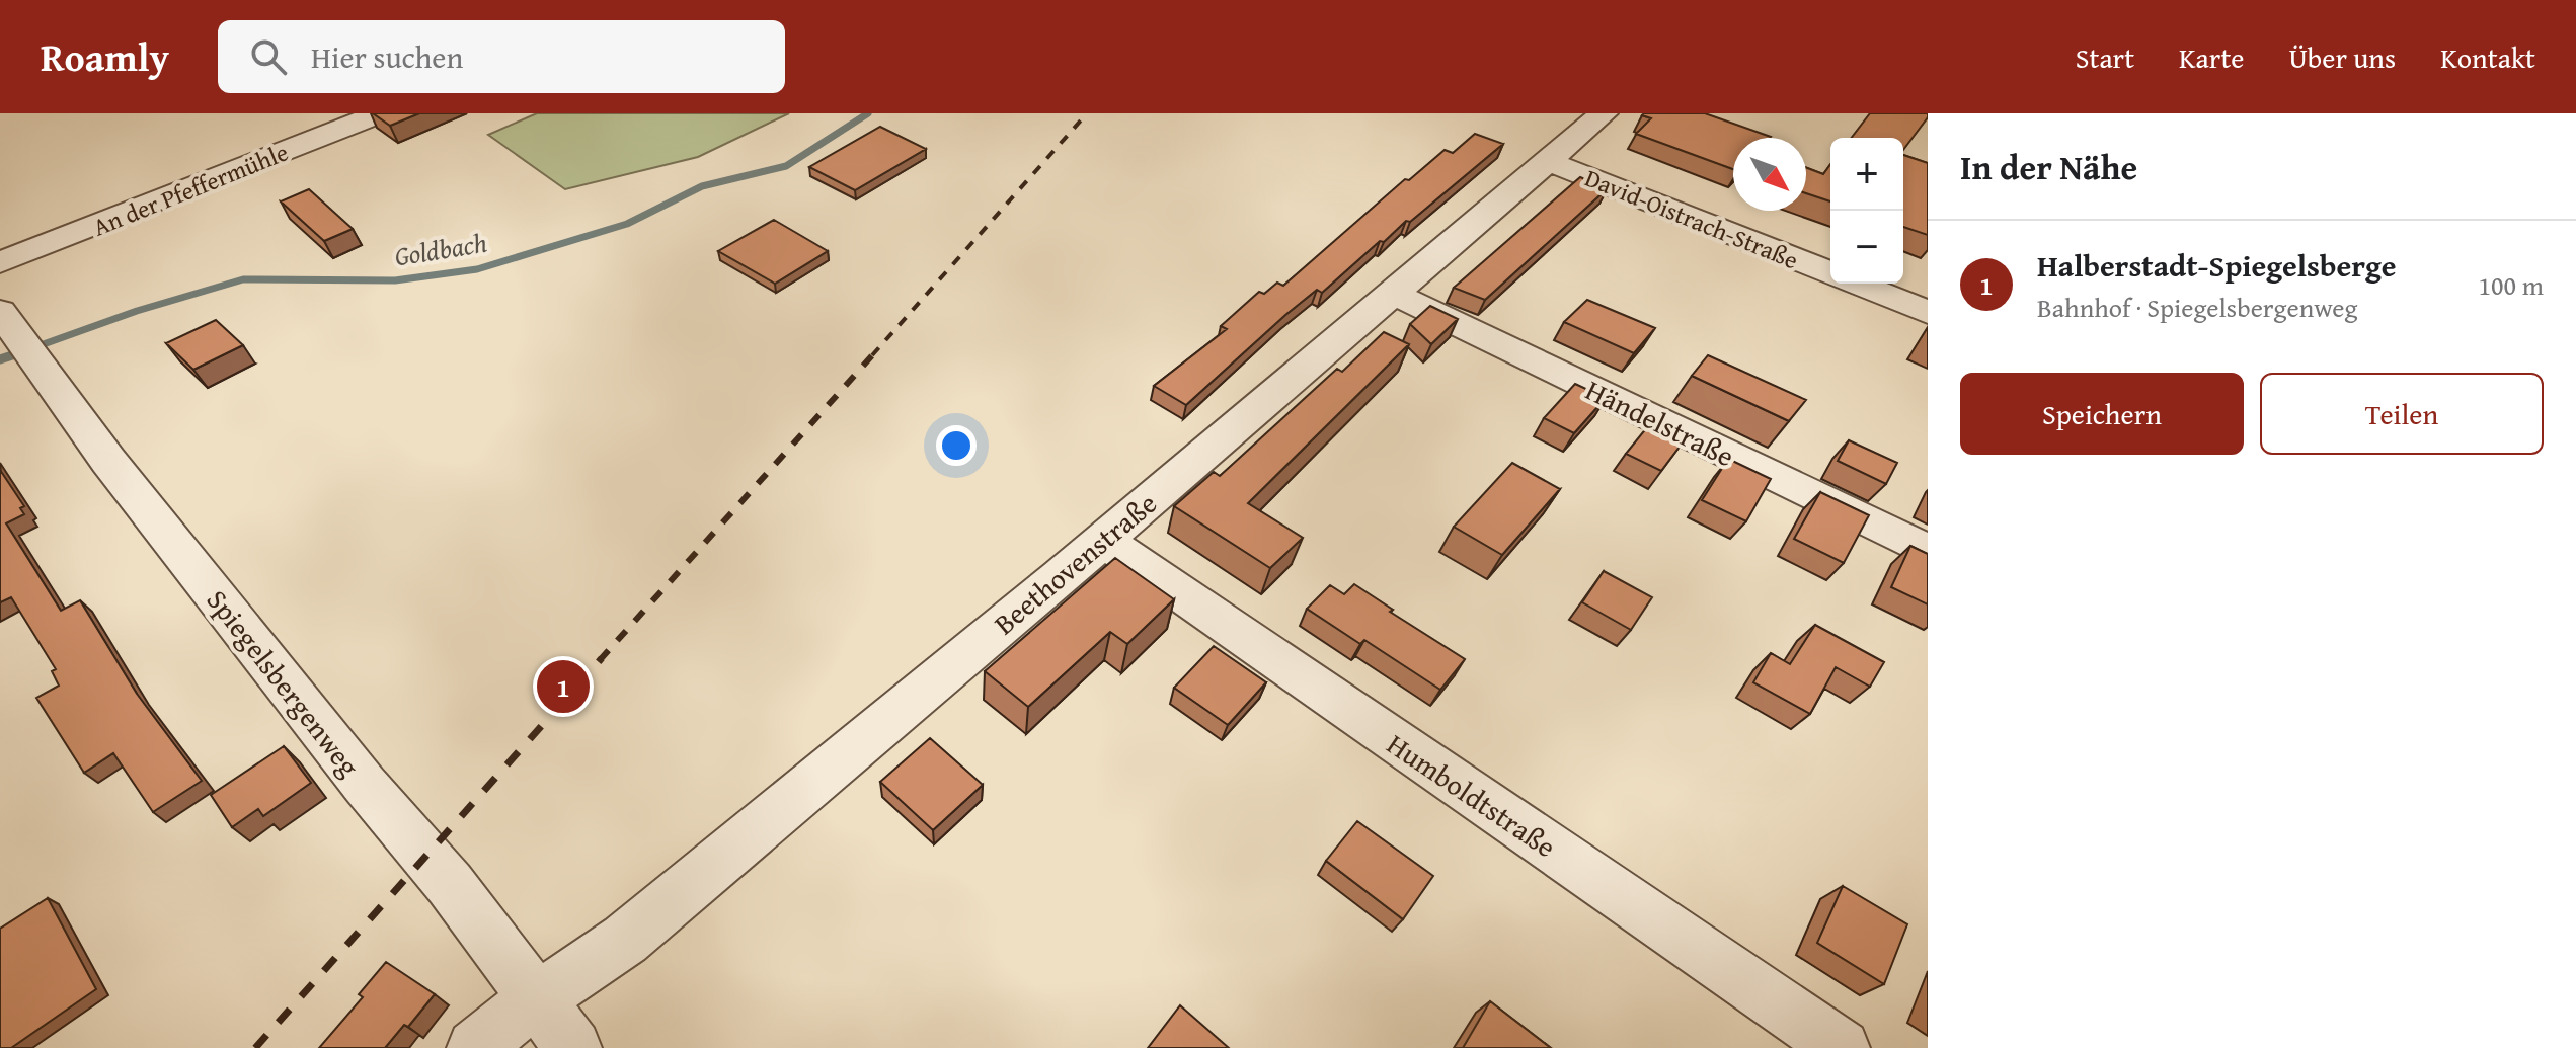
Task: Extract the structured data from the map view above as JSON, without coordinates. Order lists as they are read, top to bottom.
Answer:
{
  "streets": {
    "street": [
      "An der Pfeffermühle",
      "David-Oistrach-Straße",
      "Händelstraße",
      "Beethovenstraße",
      "Spiegelsbergenweg",
      "Humboldtstraße"
    ]
  },
  "crossings": [
    ["David-Oistrach-Straße", "Beethovenstraße"],
    ["Händelstraße", "Beethovenstraße"],
    ["Beethovenstraße", "Spiegelsbergenweg"],
    ["Beethovenstraße", "Humboldtstraße"]
  ],
  "water": ["Goldbach"],
  "north": "bottom right",
  "page": {
    "header": "Roamly",
    "search": "Hier suchen",
    "nav": [
      "Start",
      "Karte",
      "Über uns",
      "Kontakt"
    ],
    "heading": "In der Nähe",
    "map_buttons": ["+", "−"],
    "list": [
      {
        "mark": "1",
        "name": "Halberstadt-Spiegelsberge",
        "note": "Bahnhof · Spiegelsbergenweg",
        "value": "100 m"
      }
    ],
    "buttons": ["Speichern", "Teilen"],
    "pins": "1"
  }
}
